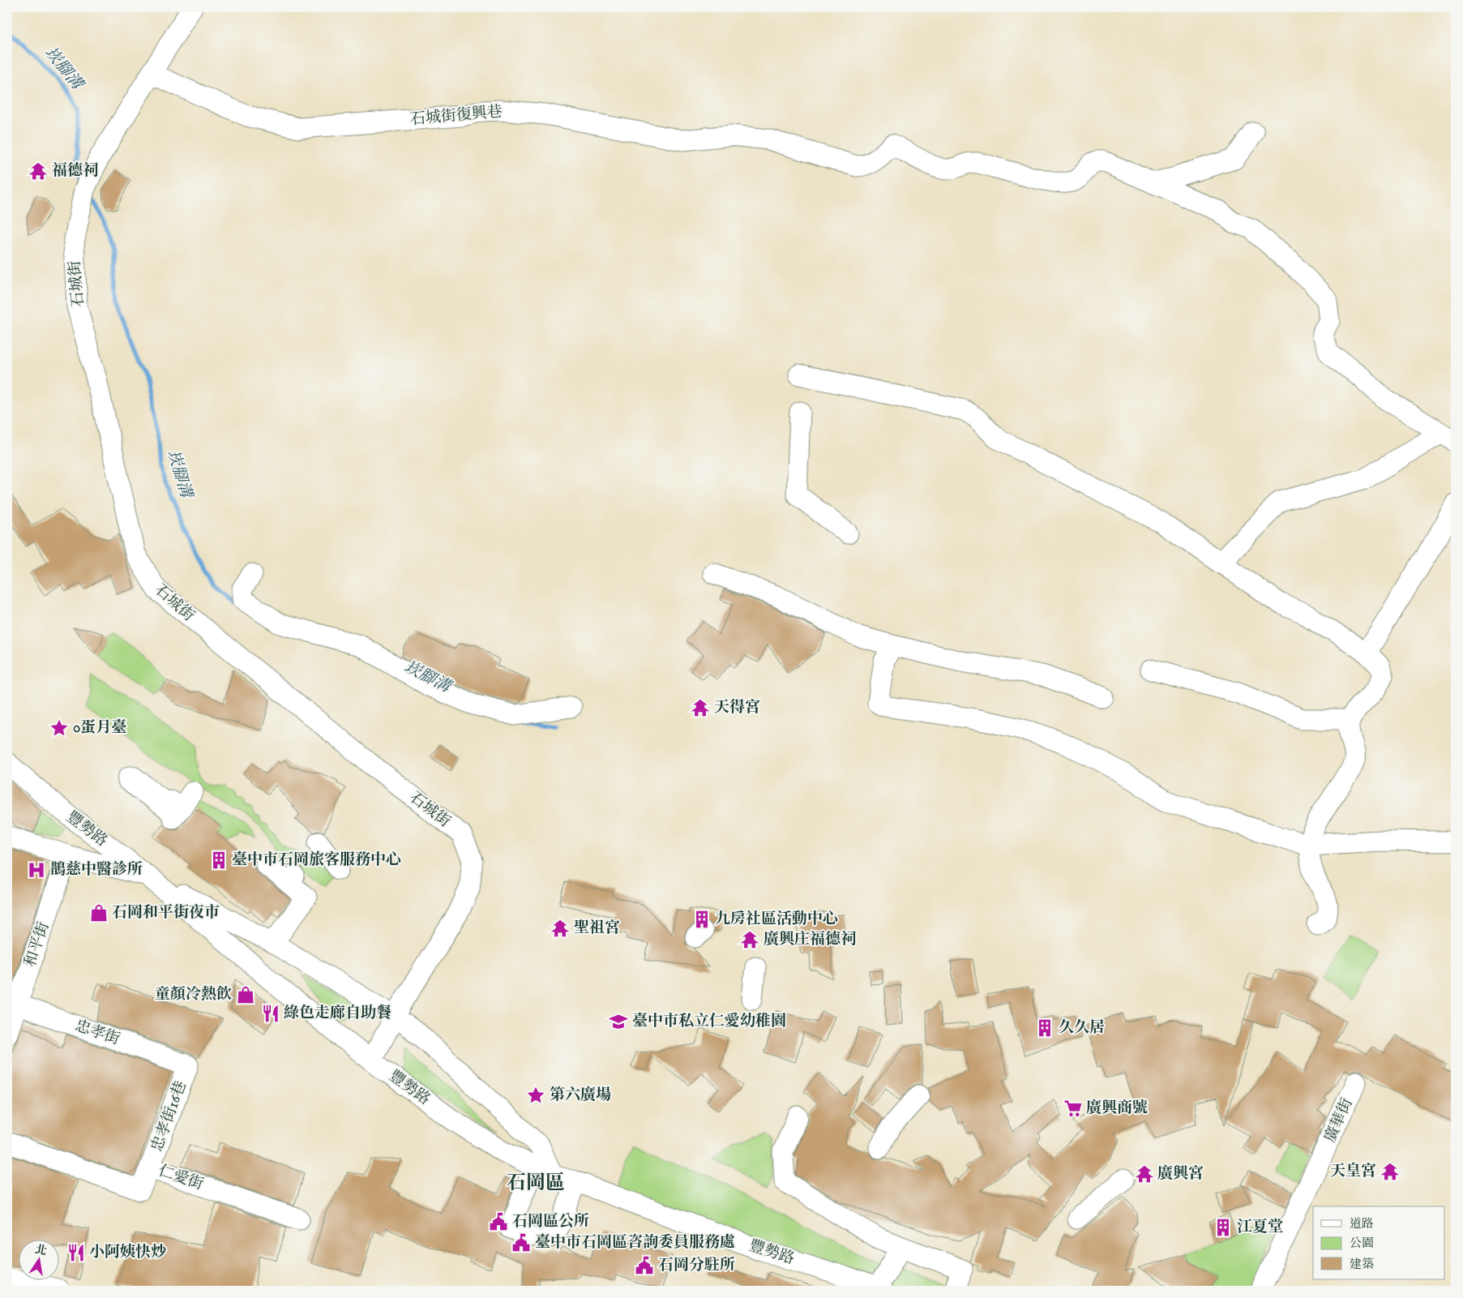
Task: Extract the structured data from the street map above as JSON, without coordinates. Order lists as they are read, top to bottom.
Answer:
{
  "streets": {
    "street": [
      "石城街復興巷",
      "石城街",
      "豐勢路",
      "和平街",
      "忠孝街",
      "忠孝街16巷",
      "廣華街",
      "仁愛街"
    ]
  },
  "crossings": [
    ["石城街復興巷", "石城街"],
    ["石城街", "豐勢路"],
    ["和平街", "忠孝街"],
    ["忠孝街", "忠孝街16巷"],
    ["忠孝街16巷", "仁愛街"]
  ],
  "districts": ["石岡區"],
  "water": ["崁腳溝"],
  "places": {
    "temple": [
      "福德祠",
      "天得宮",
      "聖祖宮",
      "廣興庄福德祠",
      "天皇宮",
      "廣興宮"
    ],
    "place": ["0蛋月臺", "第六廣場"],
    "building": [
      "臺中市石岡旅客服務中心",
      "九房社區活動中心",
      "久久居",
      "江夏堂"
    ],
    "hospital": ["鵲慈中醫診所"],
    "shop": ["石岡和平街夜市", "童顏冷熱飲"],
    "restaurant": ["綠色走廊自助餐", "小阿姨快炒"],
    "school or university": ["臺中市私立仁愛幼稚園"],
    "supermarket": ["廣興商號"],
    "public building": ["石岡區公所", "臺中市石岡區咨詢委員服務處", "石岡分駐所"]
  },
  "legend": ["道路", "公園", "建築"],
  "north": "top"
}
